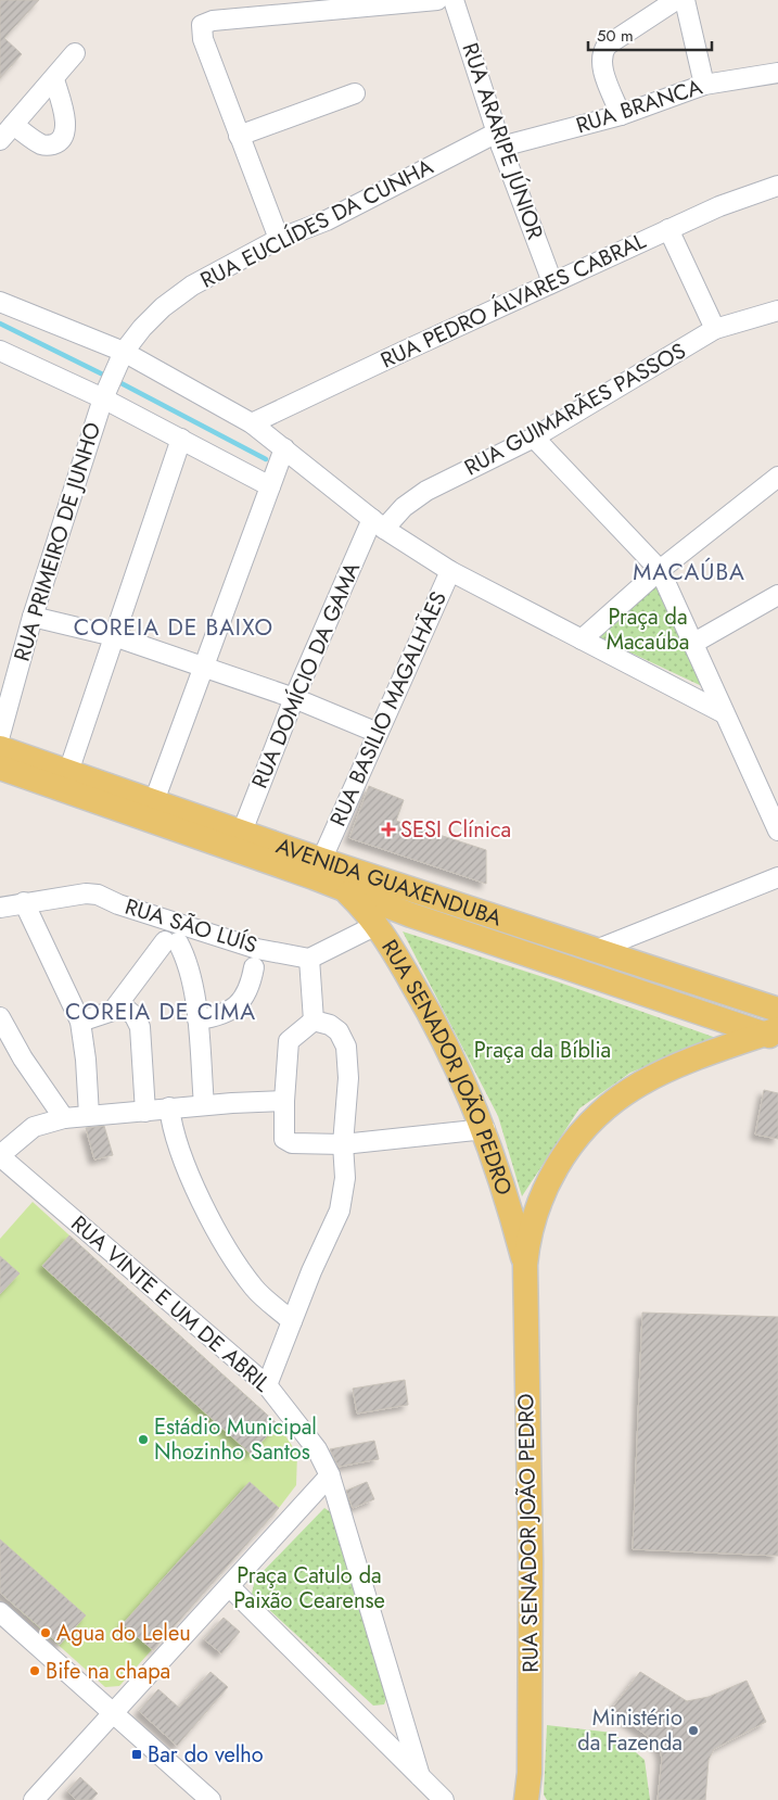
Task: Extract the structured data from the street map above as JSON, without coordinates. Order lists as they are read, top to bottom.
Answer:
{
  "streets": {
    "main road": ["AVENIDA GUAXENDUBA", "RUA SENADOR JOÃO PEDRO"],
    "street": [
      "RUA BRANCA",
      "RUA ARARIPE JÚNIOR",
      "RUA EUCLÍDES DA CUNHA",
      "RUA PEDRO ÁLVARES CABRAL",
      "RUA GUIMARÃES PASSOS",
      "RUA PRIMEIRO DE JUNHO",
      "RUA DOMÍCIO DA GAMA",
      "RUA BASILIO MAGALHÃES",
      "RUA SÃO LUÍS",
      "RUA VINTE E UM DE ABRIL"
    ]
  },
  "crossings": [
    ["RUA BRANCA", "RUA ARARIPE JÚNIOR"],
    ["RUA BRANCA", "RUA EUCLÍDES DA CUNHA"],
    ["RUA ARARIPE JÚNIOR", "RUA EUCLÍDES DA CUNHA"],
    ["RUA ARARIPE JÚNIOR", "RUA PEDRO ÁLVARES CABRAL"],
    ["RUA EUCLÍDES DA CUNHA", "RUA PRIMEIRO DE JUNHO"],
    ["RUA GUIMARÃES PASSOS", "RUA DOMÍCIO DA GAMA"],
    ["RUA DOMÍCIO DA GAMA", "AVENIDA GUAXENDUBA"],
    ["RUA BASILIO MAGALHÃES", "AVENIDA GUAXENDUBA"],
    ["AVENIDA GUAXENDUBA", "RUA SENADOR JOÃO PEDRO"]
  ],
  "districts": ["MACAÚBA", "COREIA DE BAIXO", "COREIA DE CIMA"],
  "parks": ["Praça da Macaúba", "Praça da Bíblia", "Praça Catulo da Paixão Cearense"],
  "places": {
    "health": ["SESI Clínica"],
    "other": [
      "Estádio Municipal Nhozinho Santos",
      "Agua do Leleu",
      "Bife na chapa",
      "Ministério da Fazenda"
    ],
    "transit": ["Bar do velho"]
  },
  "scale_bar": "50 m"
}
